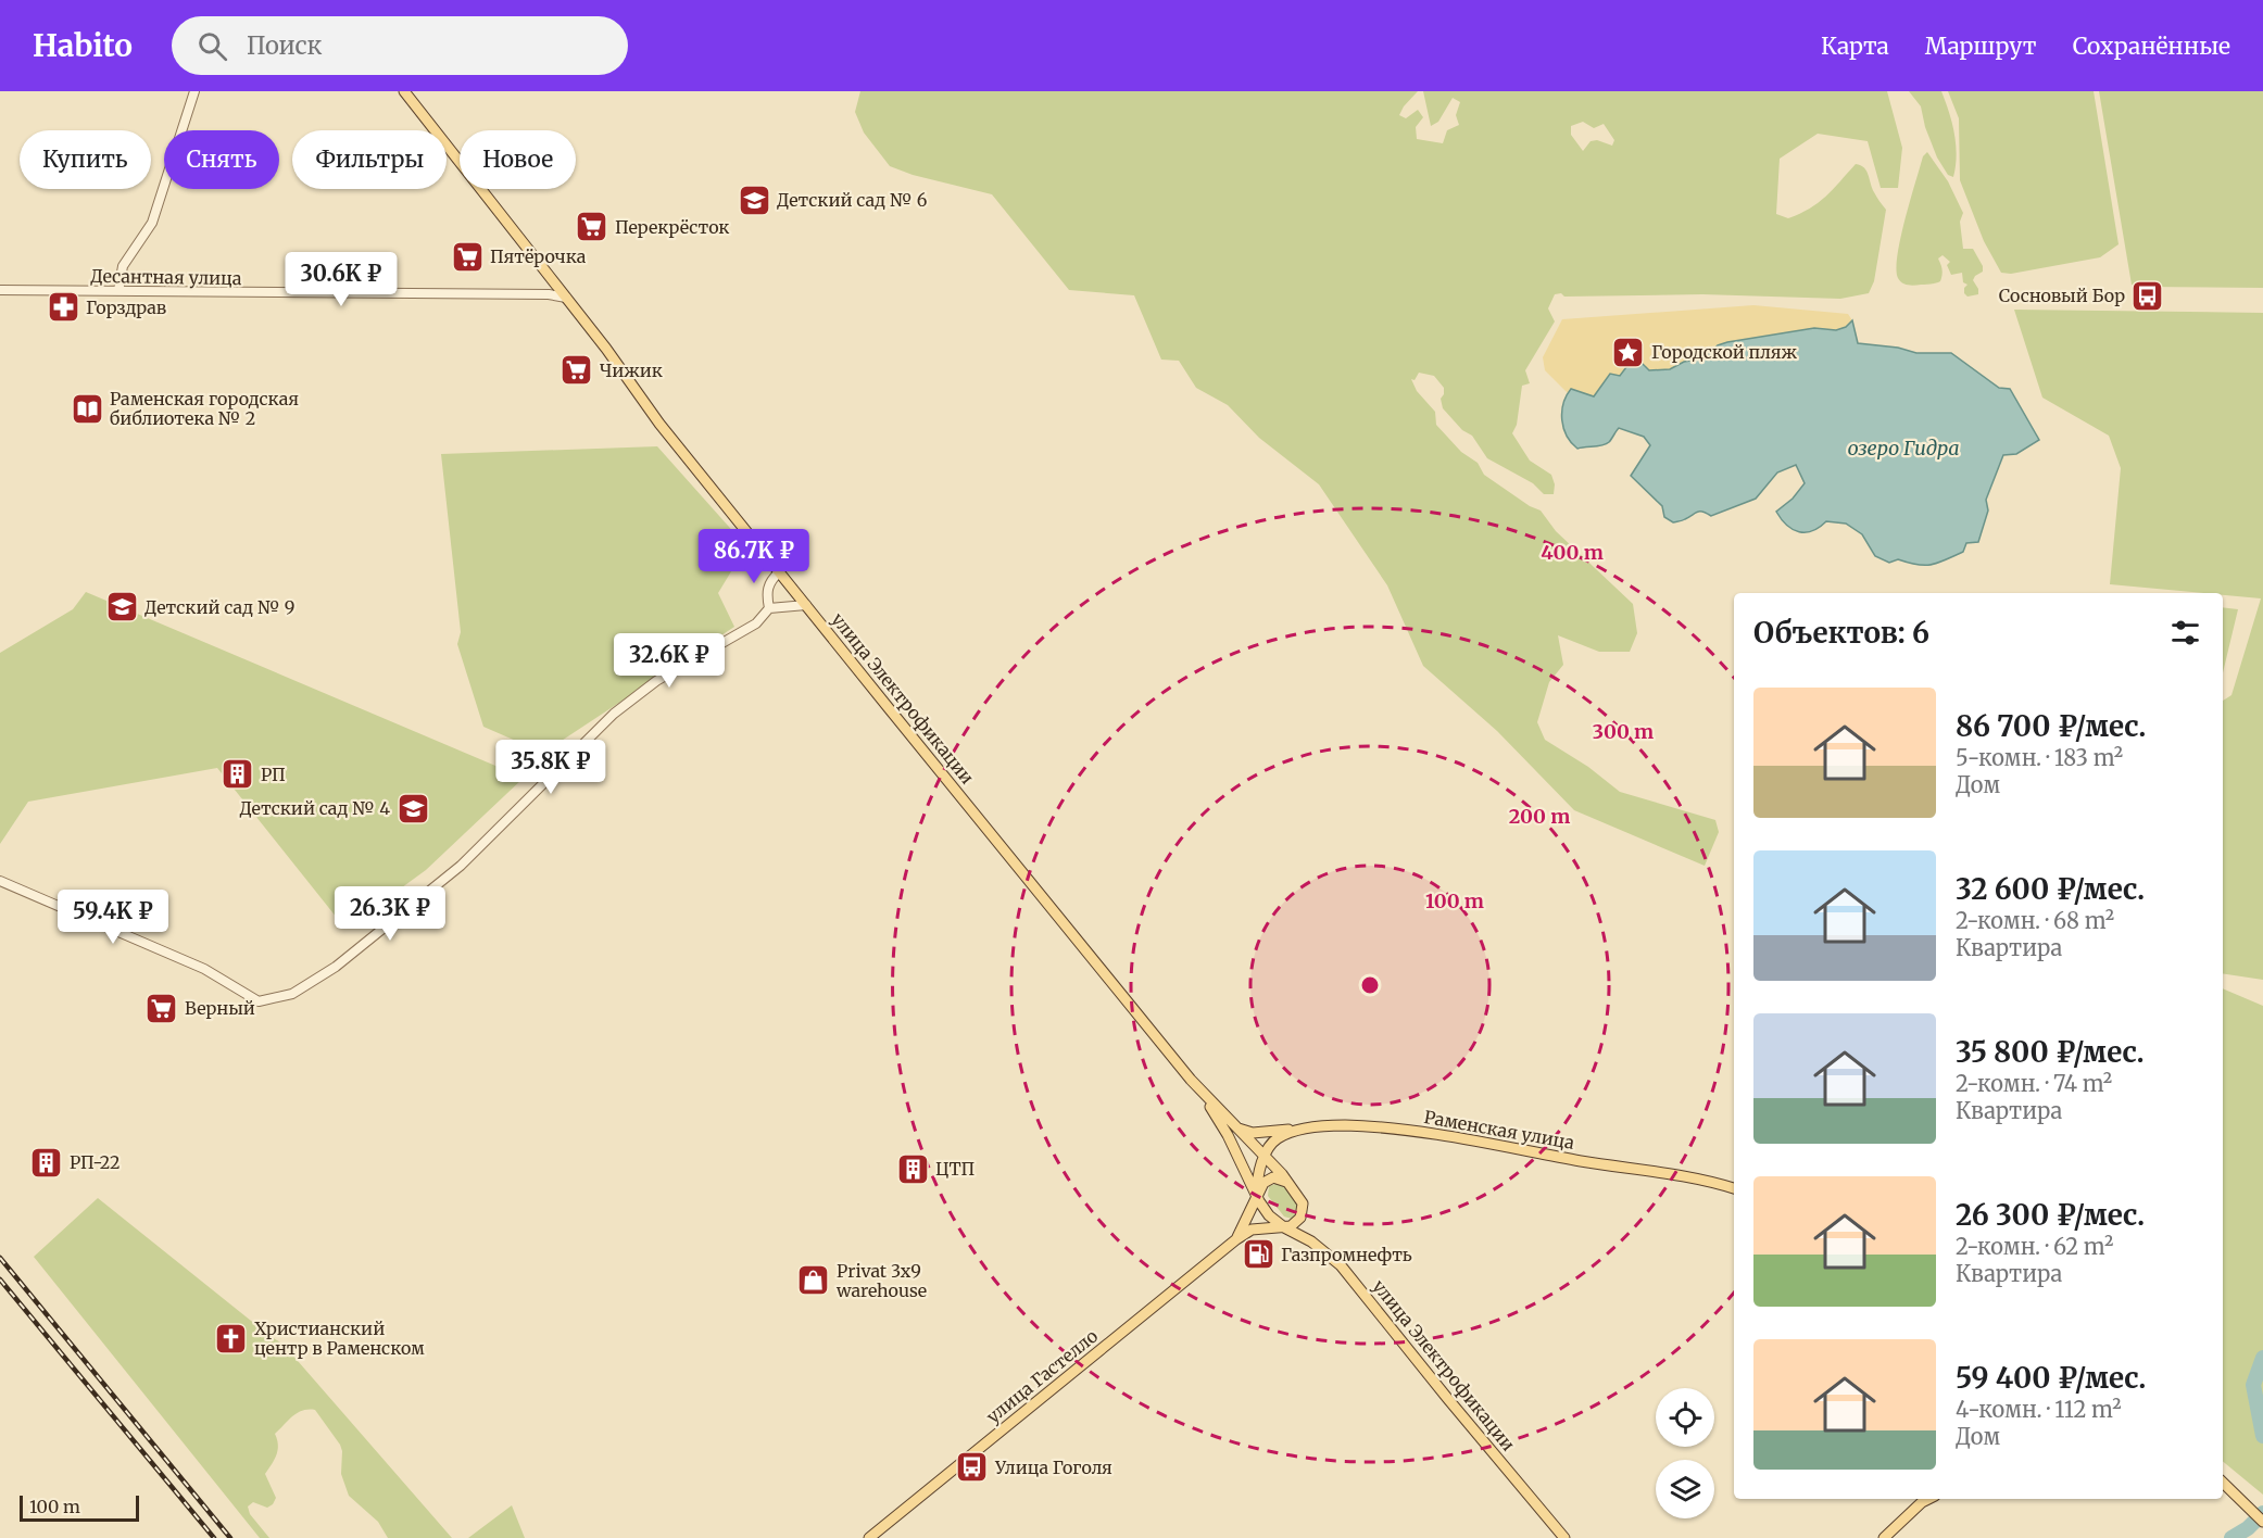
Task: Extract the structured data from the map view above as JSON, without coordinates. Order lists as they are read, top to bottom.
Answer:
{
  "streets": {
    "main road": ["улица Электрофикации", "Раменская улица", "улица Гастелло"],
    "street": ["Десантная улица"]
  },
  "crossings": [
    ["Десантная улица", "улица Электрофикации"],
    ["улица Электрофикации", "улица Гастелло"],
    ["Раменская улица", "улица Гастелло"]
  ],
  "water": ["озеро Гидра"],
  "places": {
    "school or university": ["Детский сад № 6", "Детский сад № 9", "Детский сад № 4"],
    "supermarket": [
      "Перекрёсток",
      "Пятёрочка",
      "Чижик",
      "Верный"
    ],
    "bus stop": ["Сосновый Бор", "Улица Гоголя"],
    "pharmacy": ["Горздрав"],
    "place": ["Городской пляж"],
    "library": ["Раменская городская библиотека № 2"],
    "building": ["РП", "РП-22", "ЦТП"],
    "fuel station": ["Газпромнефть"],
    "shop": ["Privat 3x9 warehouse"],
    "church": ["Христианский центр в Раменском"]
  },
  "scale_bar": "100 m",
  "page": {
    "header": "Habito",
    "search": "Поиск",
    "nav": ["Карта", "Маршрут", "Сохранённые"],
    "chip": [
      "Купить",
      "Снять",
      "Фильтры",
      "Новое"
    ],
    "price": [
      "30.6K ₽",
      "86.7K ₽",
      "32.6K ₽",
      "35.8K ₽",
      "26.3K ₽",
      "59.4K ₽"
    ],
    "heading": "Объектов: 6",
    "list": [
      {
        "name": "86 700 ₽/мес.",
        "note": "5-комн. · 183 m² · Дом"
      },
      {
        "name": "32 600 ₽/мес.",
        "note": "2-комн. · 68 m² · Квартира"
      },
      {
        "name": "35 800 ₽/мес.",
        "note": "2-комн. · 74 m² · Квартира"
      },
      {
        "name": "26 300 ₽/мес.",
        "note": "2-комн. · 62 m² · Квартира"
      },
      {
        "name": "59 400 ₽/мес.",
        "note": "4-комн. · 112 m² · Дом"
      }
    ],
    "scale": "100 m"
  },
  "rings": [
    "400 m",
    "300 m",
    "200 m",
    "100 m"
  ]
}
